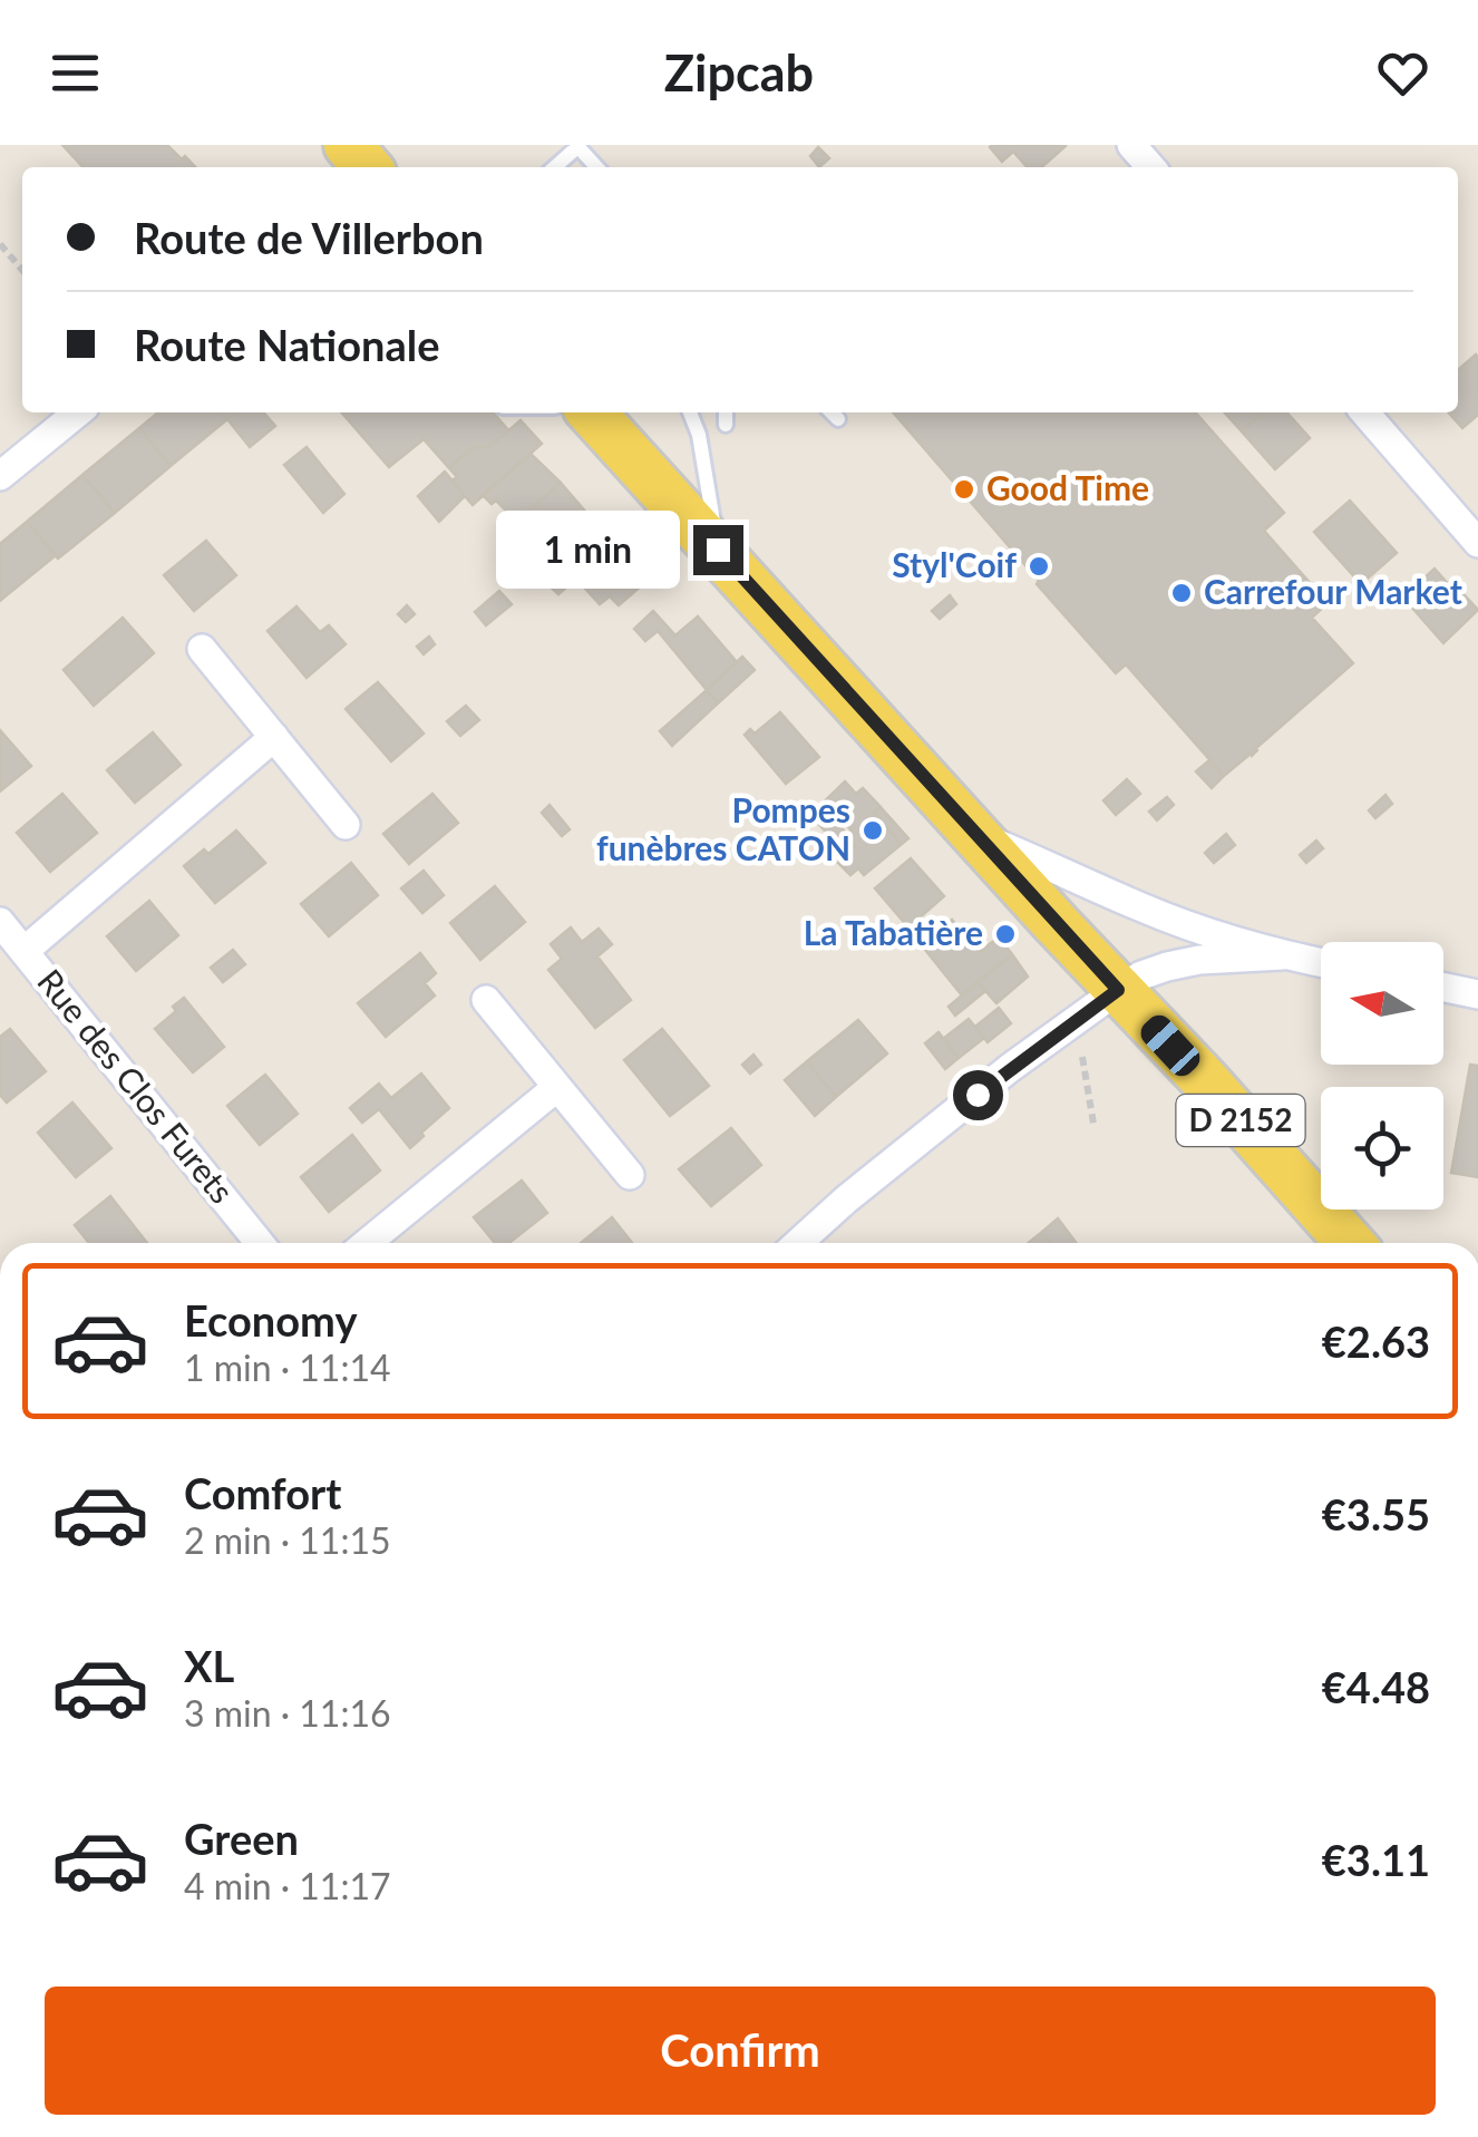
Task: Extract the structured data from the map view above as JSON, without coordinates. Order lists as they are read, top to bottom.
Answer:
{
  "streets": {
    "main road": ["D 2152"],
    "street": ["Rue des Clos Furets"]
  },
  "places": [
    "Good Time",
    "Styl'Coif",
    "Carrefour Market",
    "Pompes funèbres CATON",
    "La Tabatière"
  ],
  "north": "left",
  "page": {
    "header": "Zipcab",
    "banner": ["Route de Villerbon", "Route Nationale"],
    "bubble": "1 min",
    "list": [
      {
        "name": "Economy",
        "note": "1 min · 11:14",
        "value": "€2.63"
      },
      {
        "name": "Comfort",
        "note": "2 min · 11:15",
        "value": "€3.55"
      },
      {
        "name": "XL",
        "note": "3 min · 11:16",
        "value": "€4.48"
      },
      {
        "name": "Green",
        "note": "4 min · 11:17",
        "value": "€3.11"
      }
    ],
    "buttons": "Confirm"
  }
}
